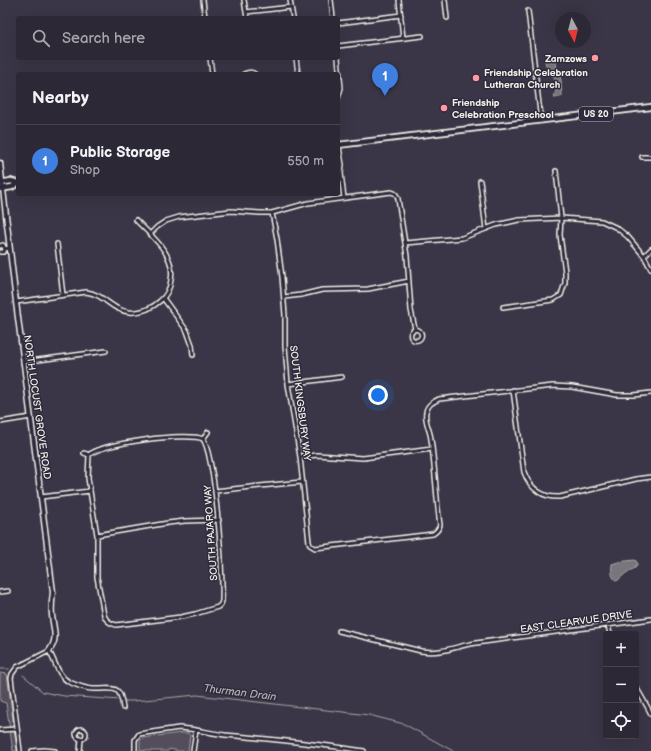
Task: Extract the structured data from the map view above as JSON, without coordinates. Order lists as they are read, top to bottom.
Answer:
{
  "streets": {
    "main road": ["US 20"],
    "street": [
      "SOUTH KINGSBURY WAY",
      "NORTH LOCUST GROVE ROAD",
      "SOUTH PAJARO WAY",
      "EAST CLEARVUE DRIVE"
    ]
  },
  "water": ["Thurman Drain"],
  "places": ["Zamzows", "Friendship Celebration Lutheran Church", "Friendship Celebration Preschool"],
  "north": "bottom",
  "page": {
    "search": "Search here",
    "pins": "1",
    "heading": "Nearby",
    "list": [
      {
        "mark": "1",
        "name": "Public Storage",
        "note": "Shop",
        "value": "550 m"
      }
    ],
    "map_buttons": ["+", "−"]
  }
}
